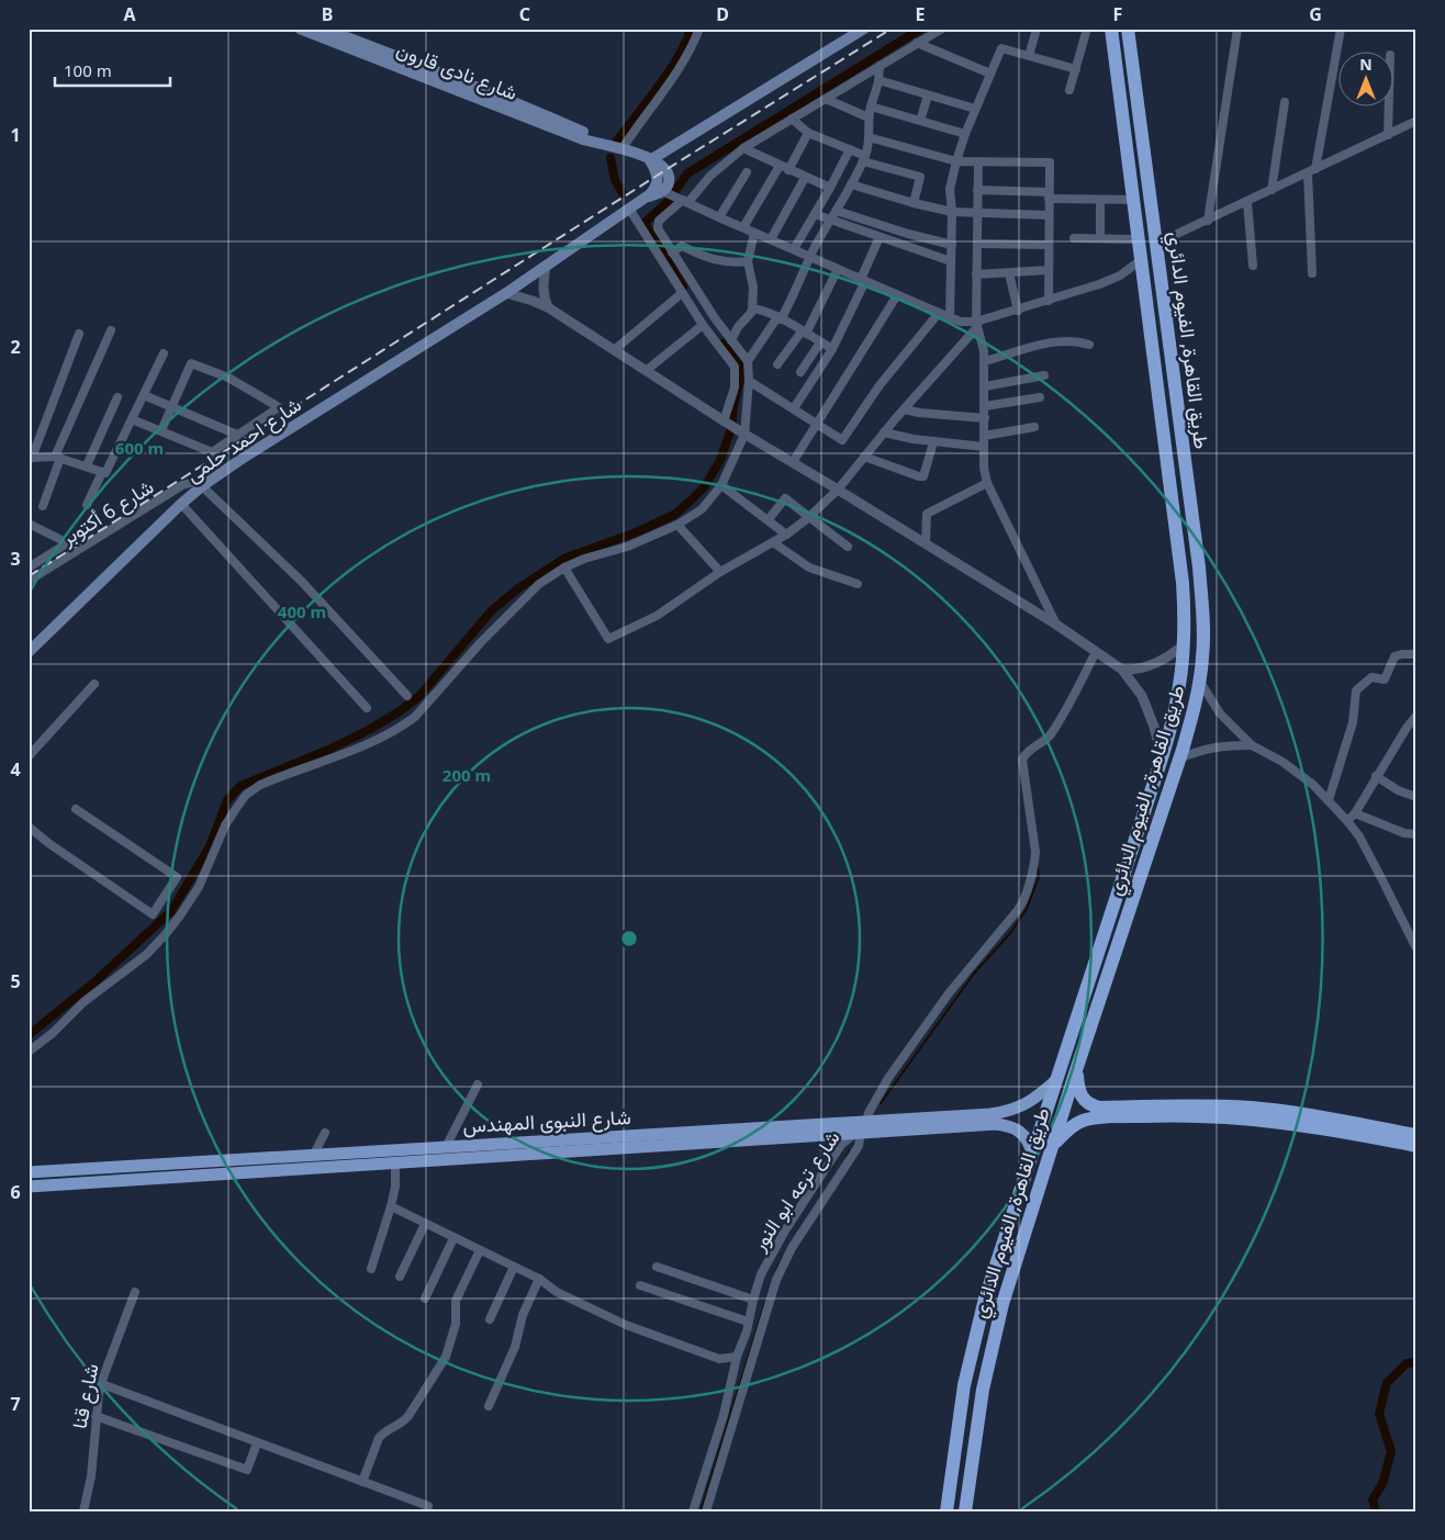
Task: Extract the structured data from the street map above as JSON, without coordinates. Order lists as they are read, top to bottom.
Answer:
{
  "streets": {
    "highway": ["طريق القاهرة, الفيوم الدائري"],
    "main road": ["شارع نادى قارون", "شارع احمد حلمى", "شارع النبوى المهندس"],
    "street": ["شارع 6 أكتوبر", "شارع ترعه ابو النور", "شارع قنا"]
  },
  "crossings": [
    ["شارع نادى قارون", "شارع احمد حلمى"],
    ["طريق القاهرة, الفيوم الدائري", "شارع النبوى المهندس"],
    ["شارع احمد حلمى", "شارع 6 أكتوبر"],
    ["شارع النبوى المهندس", "شارع ترعه ابو النور"]
  ],
  "scale_bar": "100 m",
  "north": "top",
  "grid": {
    "columns": [
      "A",
      "B",
      "C",
      "D",
      "E",
      "F",
      "G"
    ],
    "rows": [
      "1",
      "2",
      "3",
      "4",
      "5",
      "6",
      "7"
    ]
  },
  "rings": ["600 m", "400 m", "200 m"]
}
